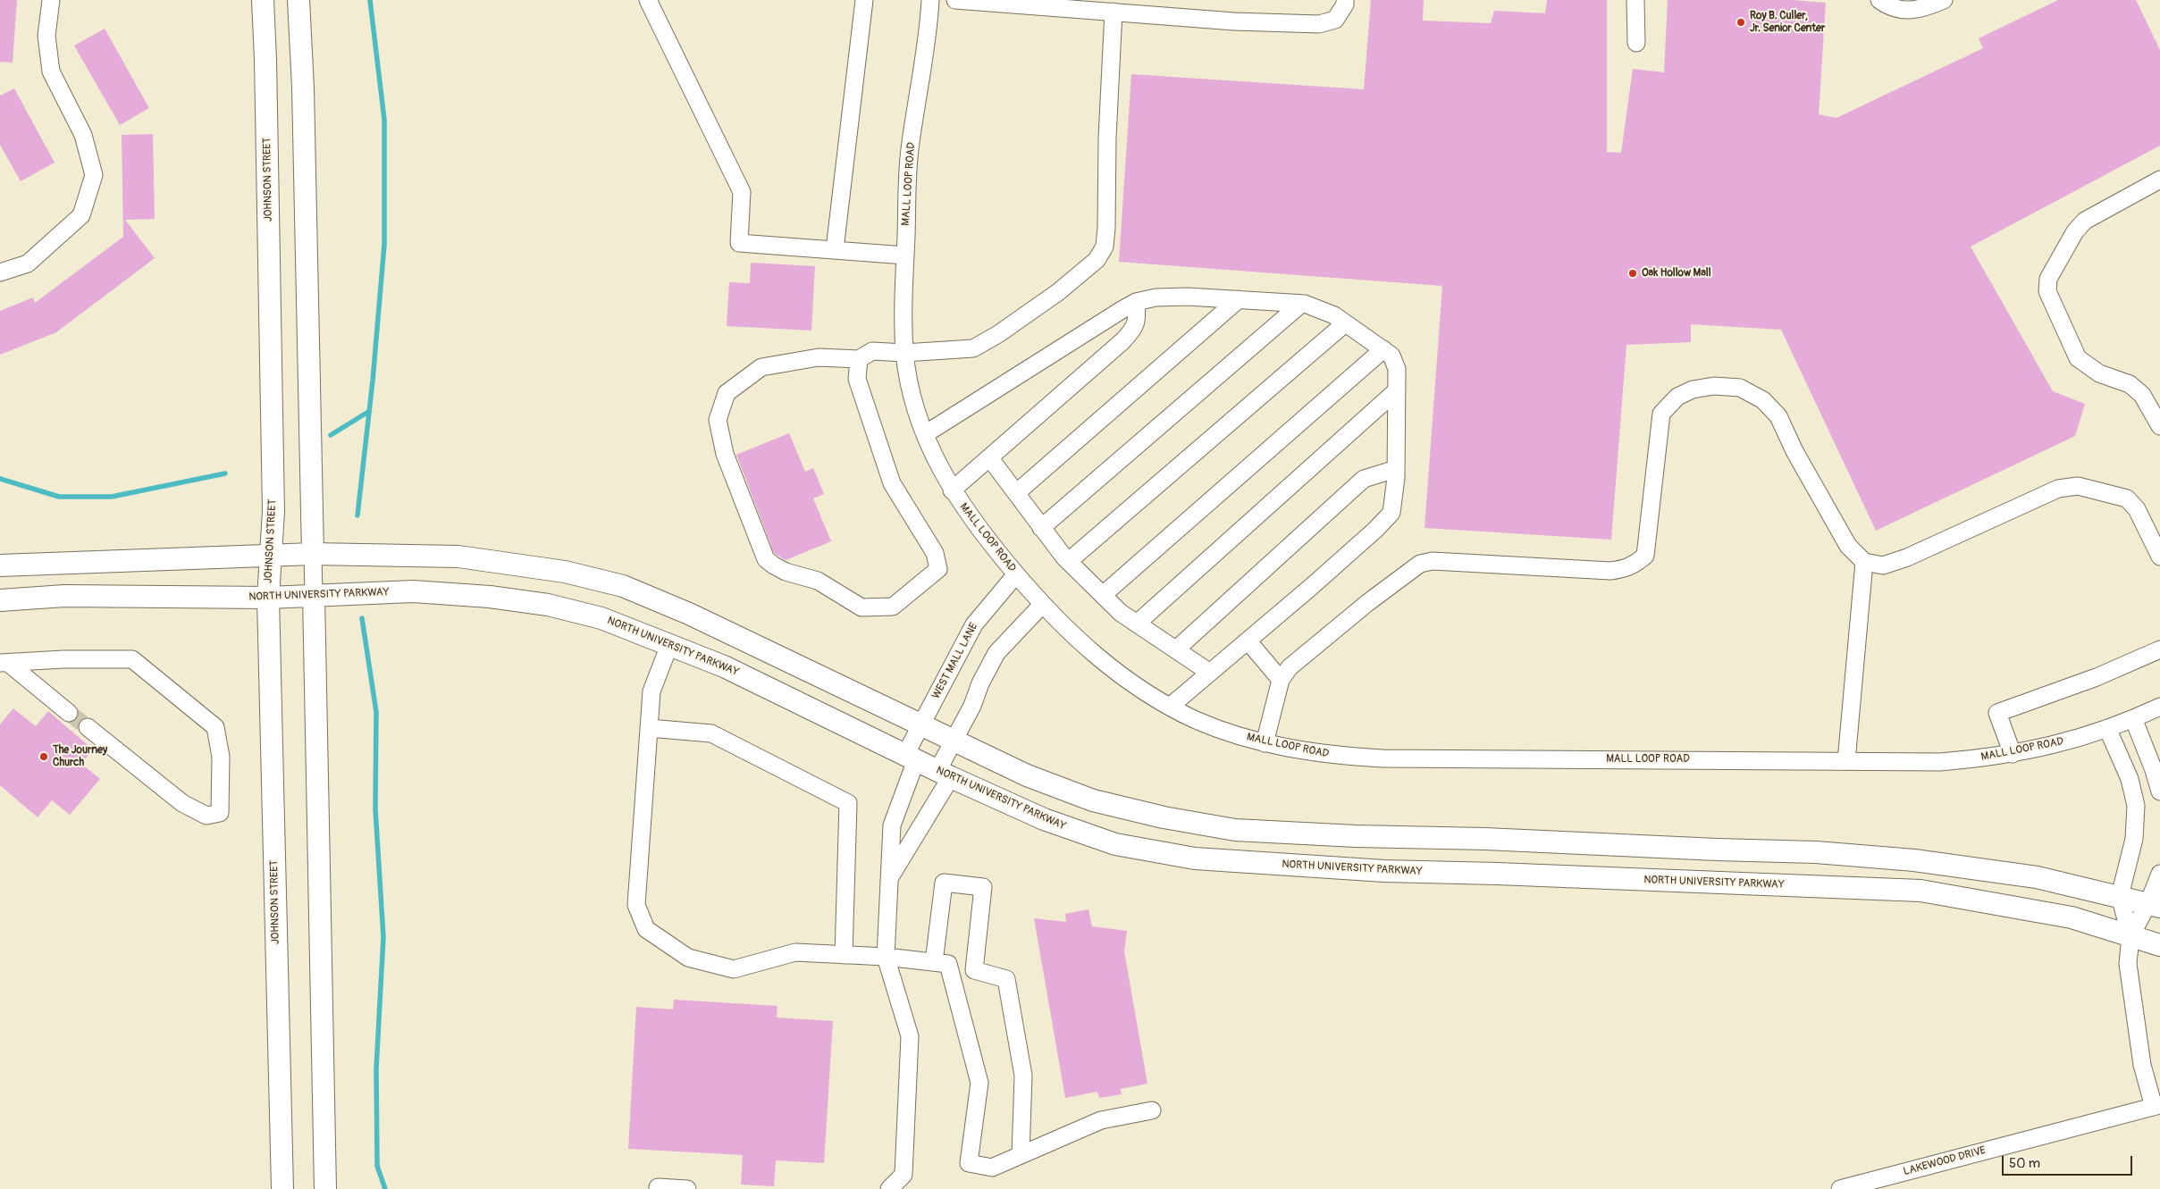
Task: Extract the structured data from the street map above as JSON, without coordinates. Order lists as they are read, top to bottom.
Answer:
{
  "streets": {
    "main road": ["JOHNSON STREET", "NORTH UNIVERSITY PARKWAY"],
    "street": ["MALL LOOP ROAD", "WEST MALL LANE", "LAKEWOOD DRIVE"]
  },
  "crossings": [
    ["JOHNSON STREET", "NORTH UNIVERSITY PARKWAY"],
    ["MALL LOOP ROAD", "WEST MALL LANE"],
    ["NORTH UNIVERSITY PARKWAY", "WEST MALL LANE"],
    ["NORTH UNIVERSITY PARKWAY", "LAKEWOOD DRIVE"]
  ],
  "places": ["Roy B. Culler, Jr. Senior Center", "Oak Hollow Mall", "The Journey Church"],
  "scale_bar": "50 m"
}
